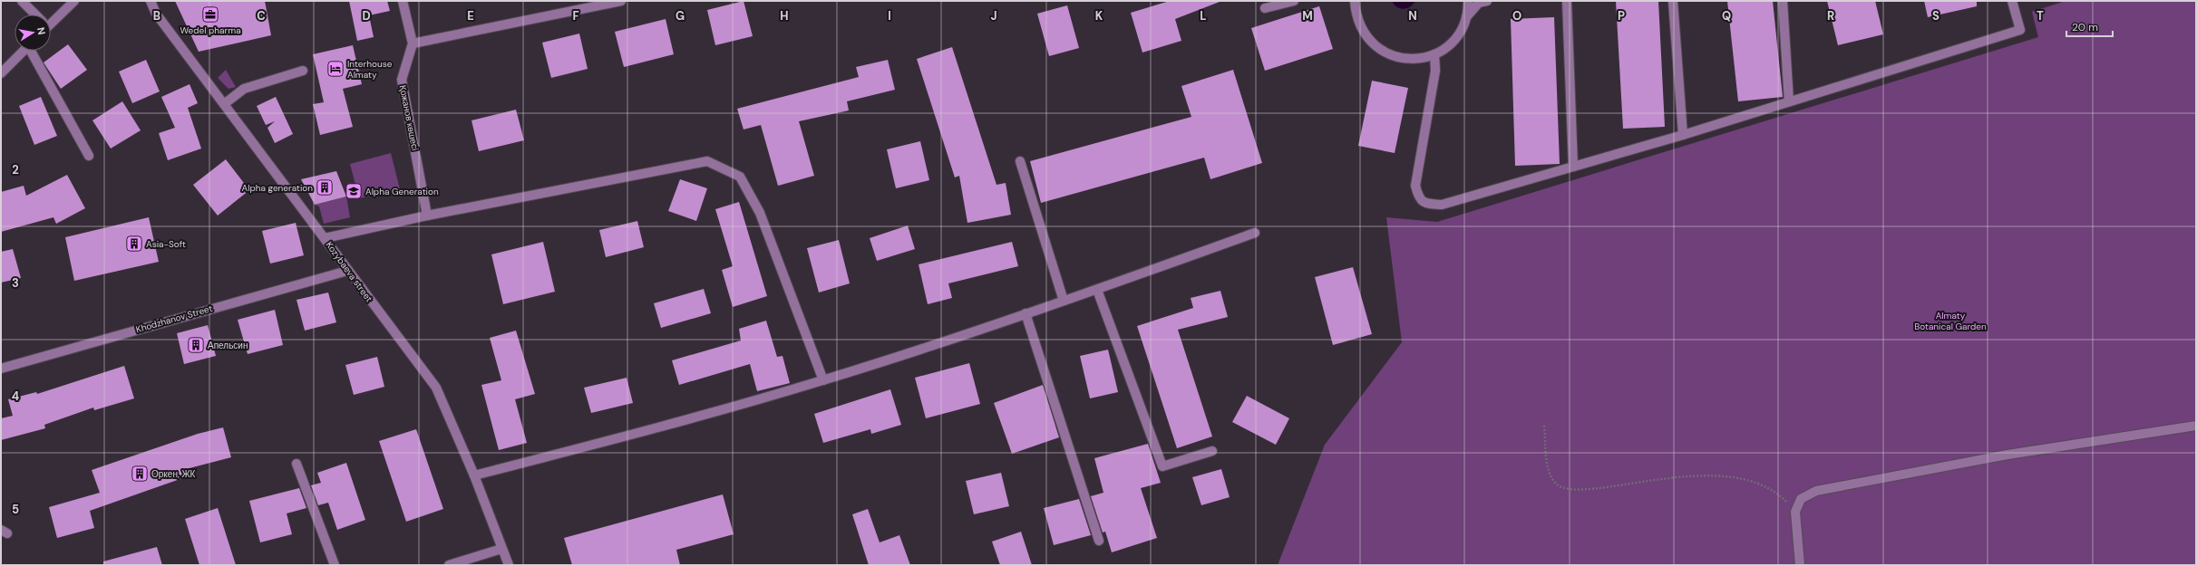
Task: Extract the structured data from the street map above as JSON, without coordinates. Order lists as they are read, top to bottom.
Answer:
{
  "streets": {
    "street": ["Қожанов көшесі", "Kozybaeva street", "Khodzhanov Street"]
  },
  "crossings": [
    ["Kozybaeva street", "Khodzhanov Street"]
  ],
  "parks": ["Almaty Botanical Garden"],
  "places": {
    "office": ["Wedel pharma"],
    "hotel": ["Interhouse Almaty"],
    "building": [
      "Alpha generation",
      "Asia-Soft",
      "Апельсин",
      "Оркен, ЖК"
    ],
    "school or university": ["Alpha Generation"]
  },
  "scale_bar": "20 m",
  "north": "right",
  "grid": {
    "columns": [
      "B",
      "C",
      "D",
      "E",
      "F",
      "G",
      "H",
      "I",
      "J",
      "K",
      "L",
      "M",
      "N",
      "O",
      "P",
      "Q",
      "R",
      "S",
      "T"
    ],
    "rows": [
      "2",
      "3",
      "4",
      "5"
    ]
  }
}
